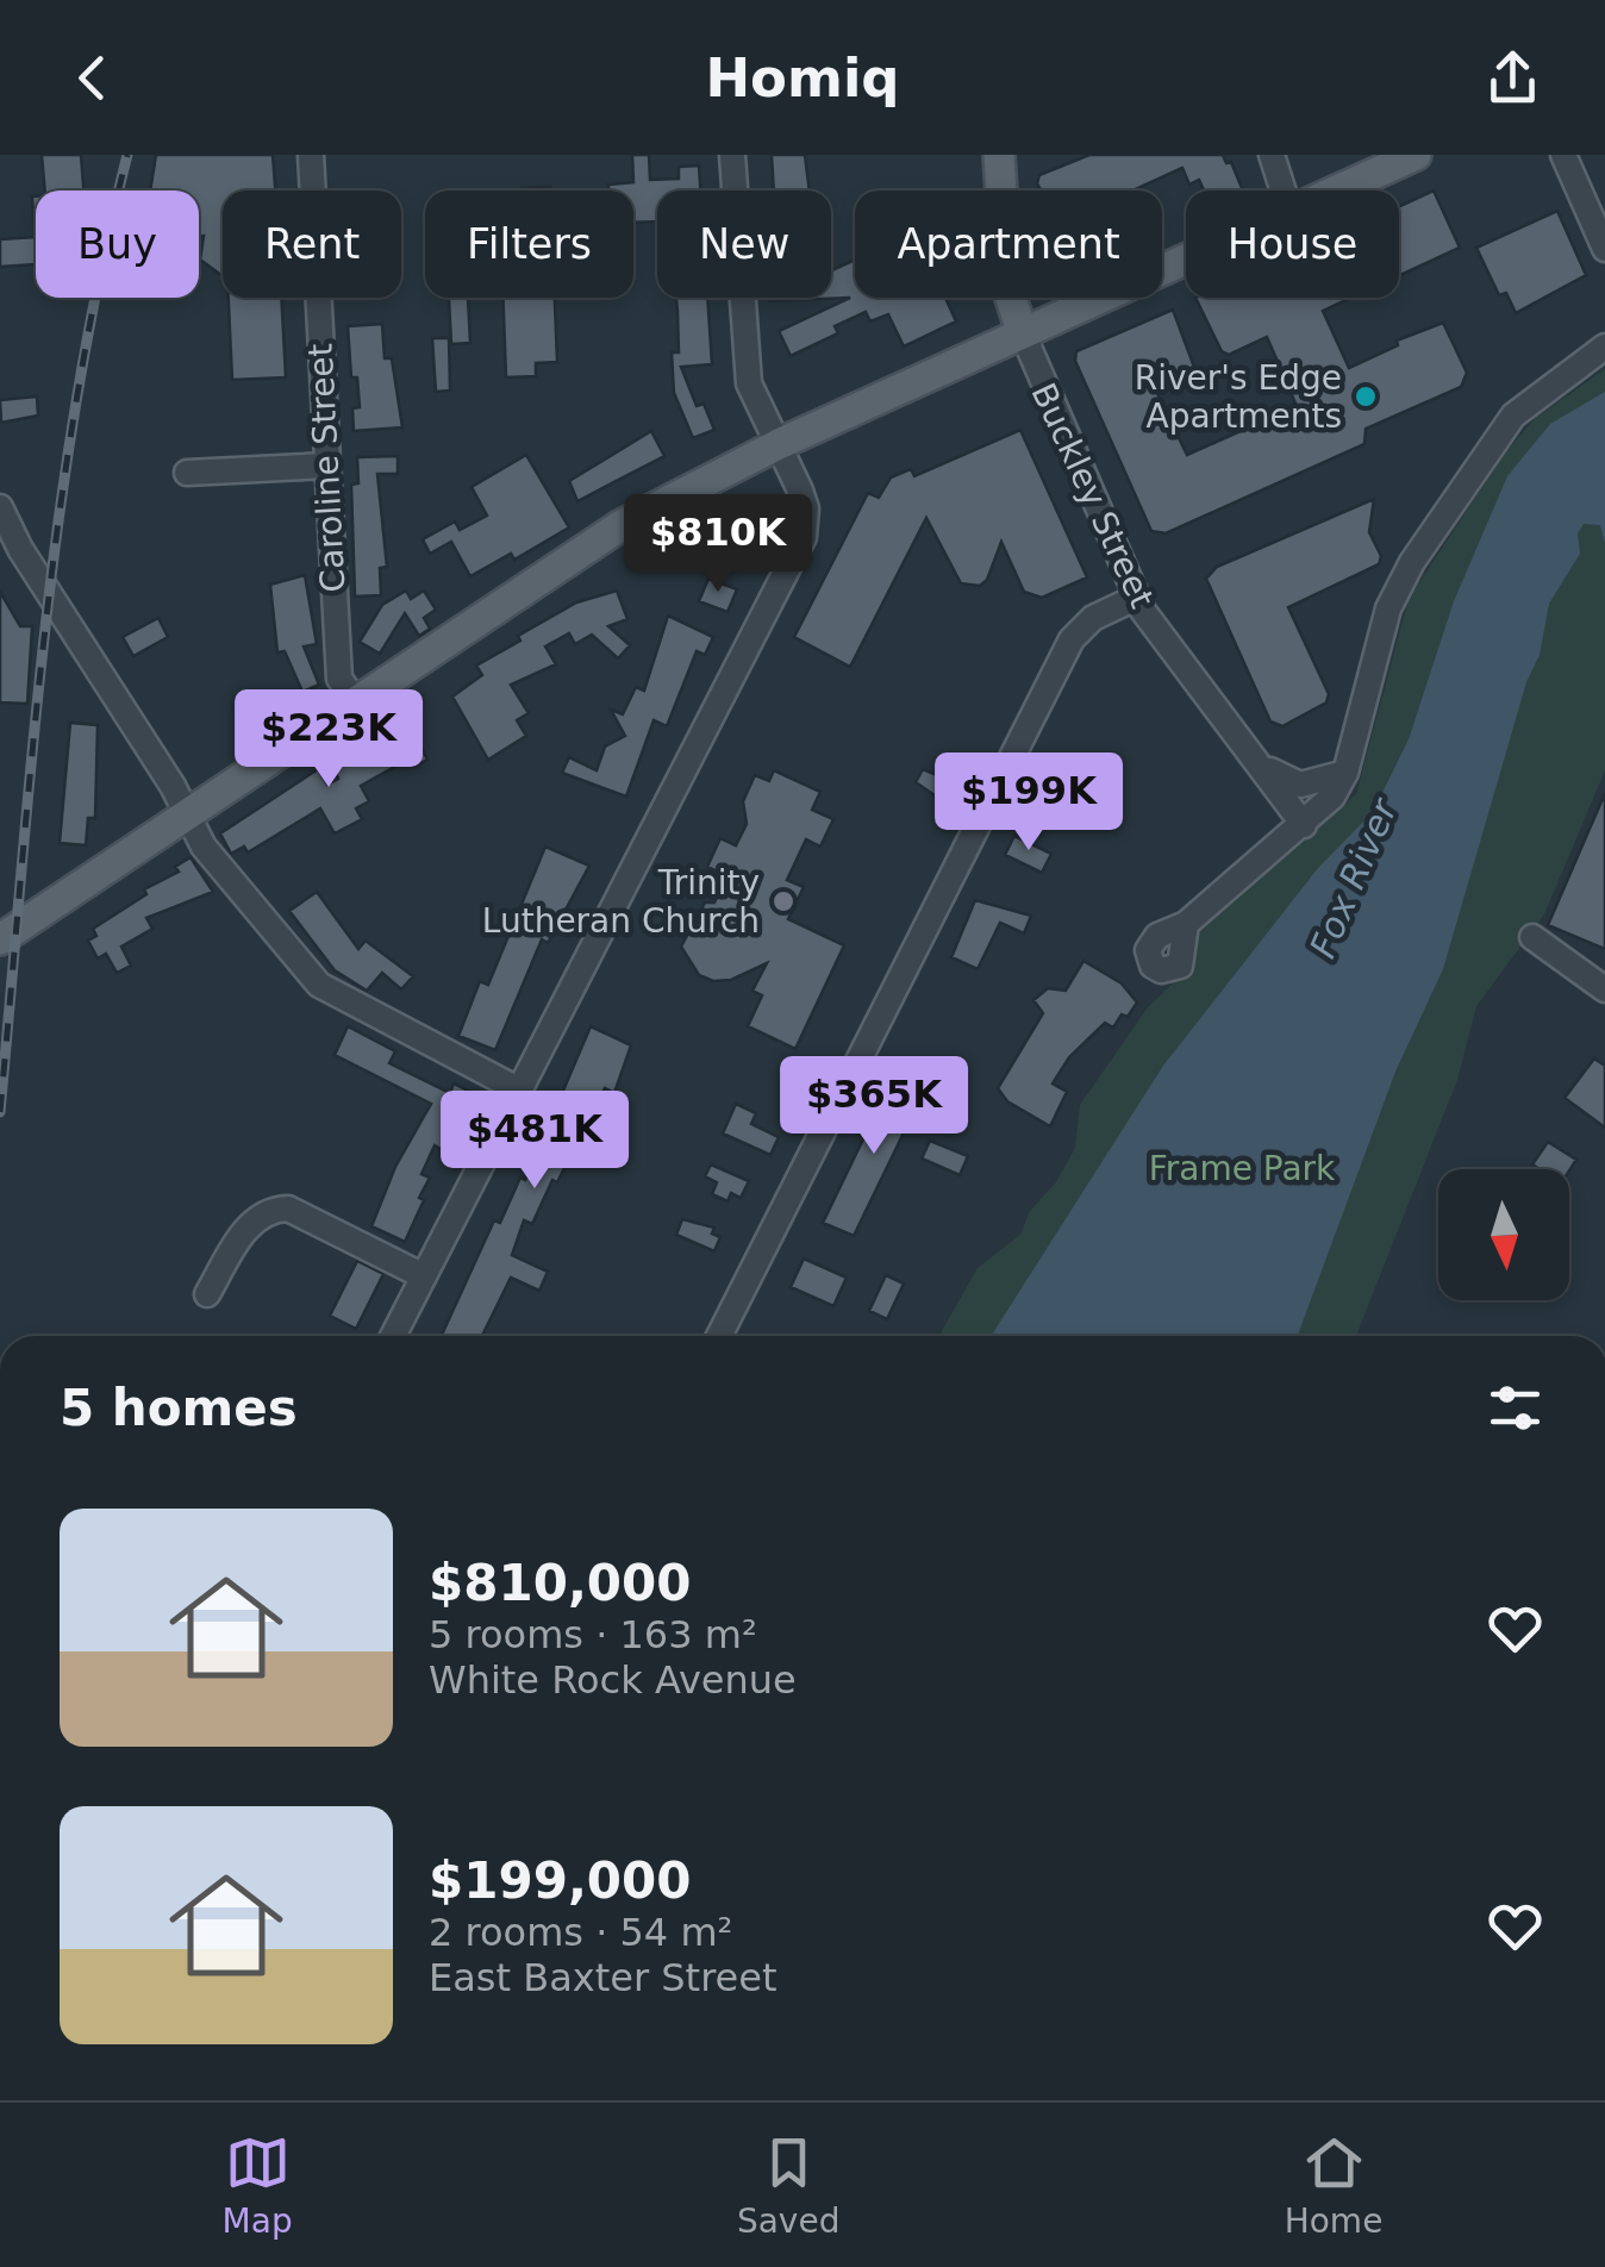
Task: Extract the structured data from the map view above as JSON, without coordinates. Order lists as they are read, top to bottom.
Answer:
{
  "streets": {
    "street": ["Caroline Street", "Buckley Street"]
  },
  "water": ["Fox River"],
  "parks": ["Frame Park"],
  "places": ["River's Edge Apartments", "Trinity Lutheran Church"],
  "north": "bottom",
  "page": {
    "header": "Homiq",
    "chip": [
      "Buy",
      "Rent",
      "Filters",
      "New",
      "Apartment",
      "House"
    ],
    "price": [
      "$810K",
      "$223K",
      "$199K",
      "$365K",
      "$481K"
    ],
    "heading": "5 homes",
    "list": [
      {
        "name": "$810,000",
        "note": "5 rooms · 163 m² · White Rock Avenue"
      },
      {
        "name": "$199,000",
        "note": "2 rooms · 54 m² · East Baxter Street"
      }
    ],
    "tabs": ["Map", "Saved", "Home"]
  }
}
